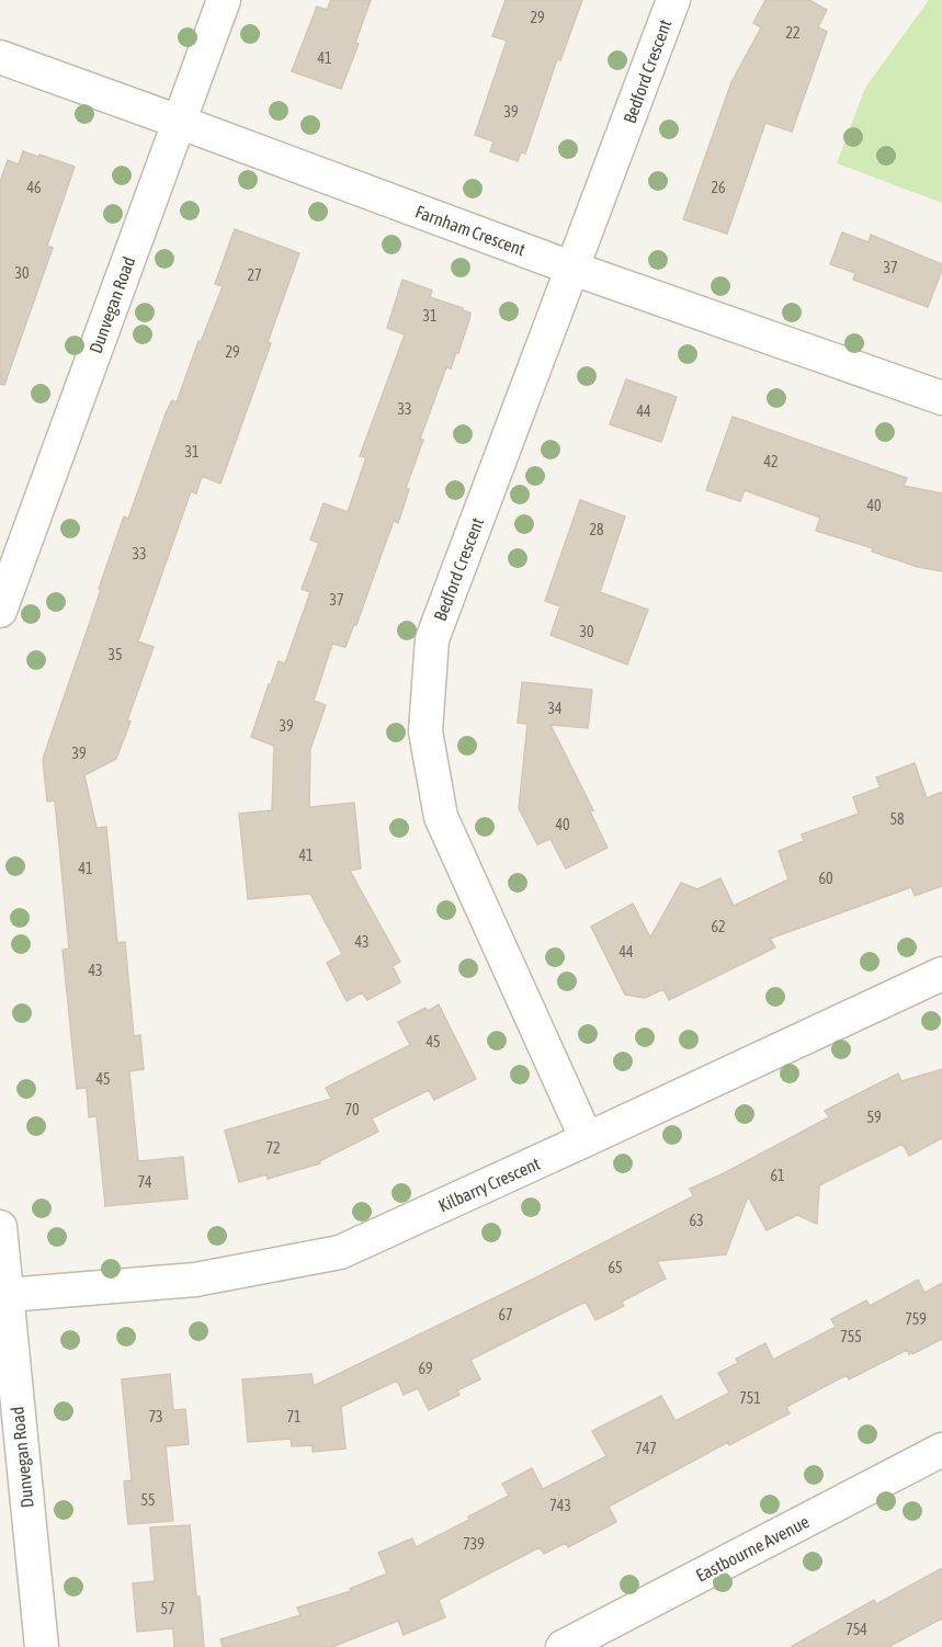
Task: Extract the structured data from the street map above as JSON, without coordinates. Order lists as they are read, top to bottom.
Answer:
{
  "streets": {
    "street": [
      "Bedford Crescent",
      "Farnham Crescent",
      "Dunvegan Road",
      "Kilbarry Crescent",
      "Eastbourne Avenue"
    ]
  },
  "crossings": [
    ["Bedford Crescent", "Farnham Crescent"],
    ["Bedford Crescent", "Kilbarry Crescent"],
    ["Farnham Crescent", "Dunvegan Road"],
    ["Dunvegan Road", "Kilbarry Crescent"]
  ],
  "house_numbers": [
    "29",
    "22",
    "41",
    "39",
    "46",
    "26",
    "37",
    "30",
    "27",
    "31",
    "29",
    "33",
    "44",
    "31",
    "42",
    "40",
    "28",
    "33",
    "37",
    "30",
    "35",
    "34",
    "39",
    "39",
    "58",
    "40",
    "41",
    "41",
    "60",
    "62",
    "43",
    "44",
    "43",
    "45",
    "45",
    "70",
    "59",
    "72",
    "61",
    "74",
    "63",
    "65",
    "67",
    "759",
    "755",
    "69",
    "751",
    "73",
    "71",
    "747",
    "55",
    "743",
    "739",
    "57",
    "754"
  ]
}
